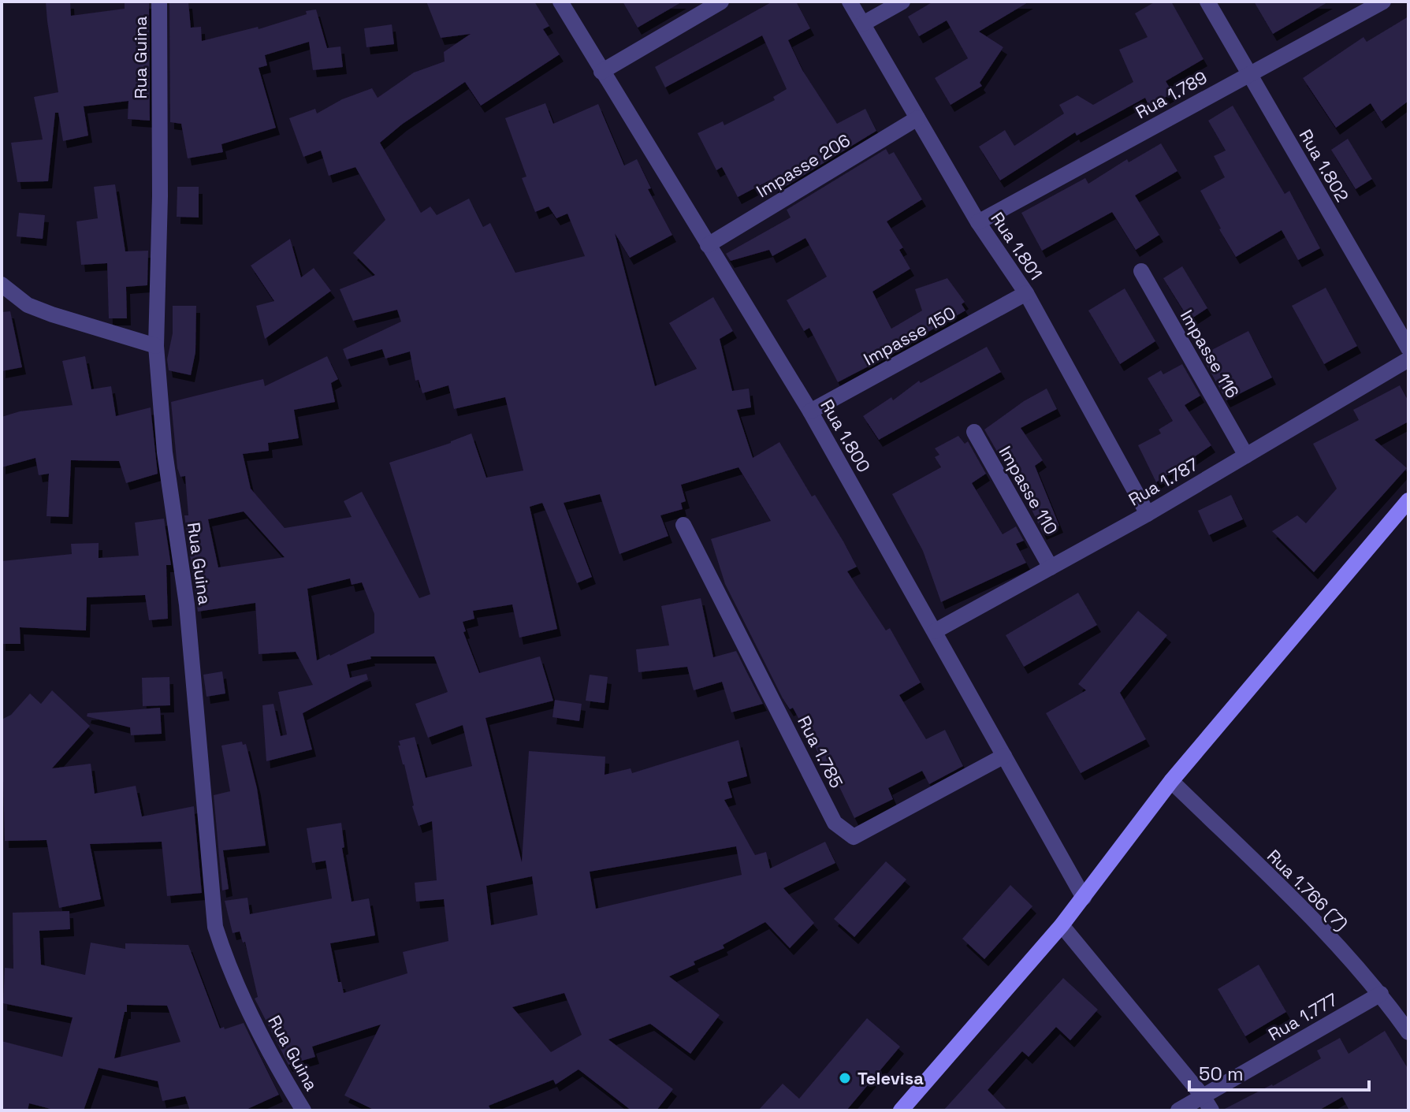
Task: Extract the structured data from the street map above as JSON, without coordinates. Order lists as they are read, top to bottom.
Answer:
{
  "streets": {
    "street": [
      "Rua Guina",
      "Rua 1.789",
      "Impasse 206",
      "Rua 1.802",
      "Rua 1.801",
      "Impasse 150",
      "Impasse 116",
      "Rua 1.800",
      "Rua 1.787",
      "Impasse 110",
      "Rua 1.785",
      "Rua 1.766 (7)",
      "Rua 1.777"
    ]
  },
  "crossings": [
    ["Rua 1.789", "Rua 1.802"],
    ["Rua 1.789", "Rua 1.801"],
    ["Impasse 206", "Rua 1.801"],
    ["Impasse 206", "Rua 1.800"],
    ["Rua 1.801", "Impasse 150"],
    ["Rua 1.801", "Rua 1.787"],
    ["Impasse 150", "Rua 1.800"],
    ["Impasse 116", "Rua 1.787"],
    ["Rua 1.800", "Rua 1.787"],
    ["Rua 1.800", "Rua 1.785"],
    ["Rua 1.787", "Impasse 110"],
    ["Rua 1.766 (7)", "Rua 1.777"]
  ],
  "places": ["Televisa"],
  "scale_bar": "50 m"
}
